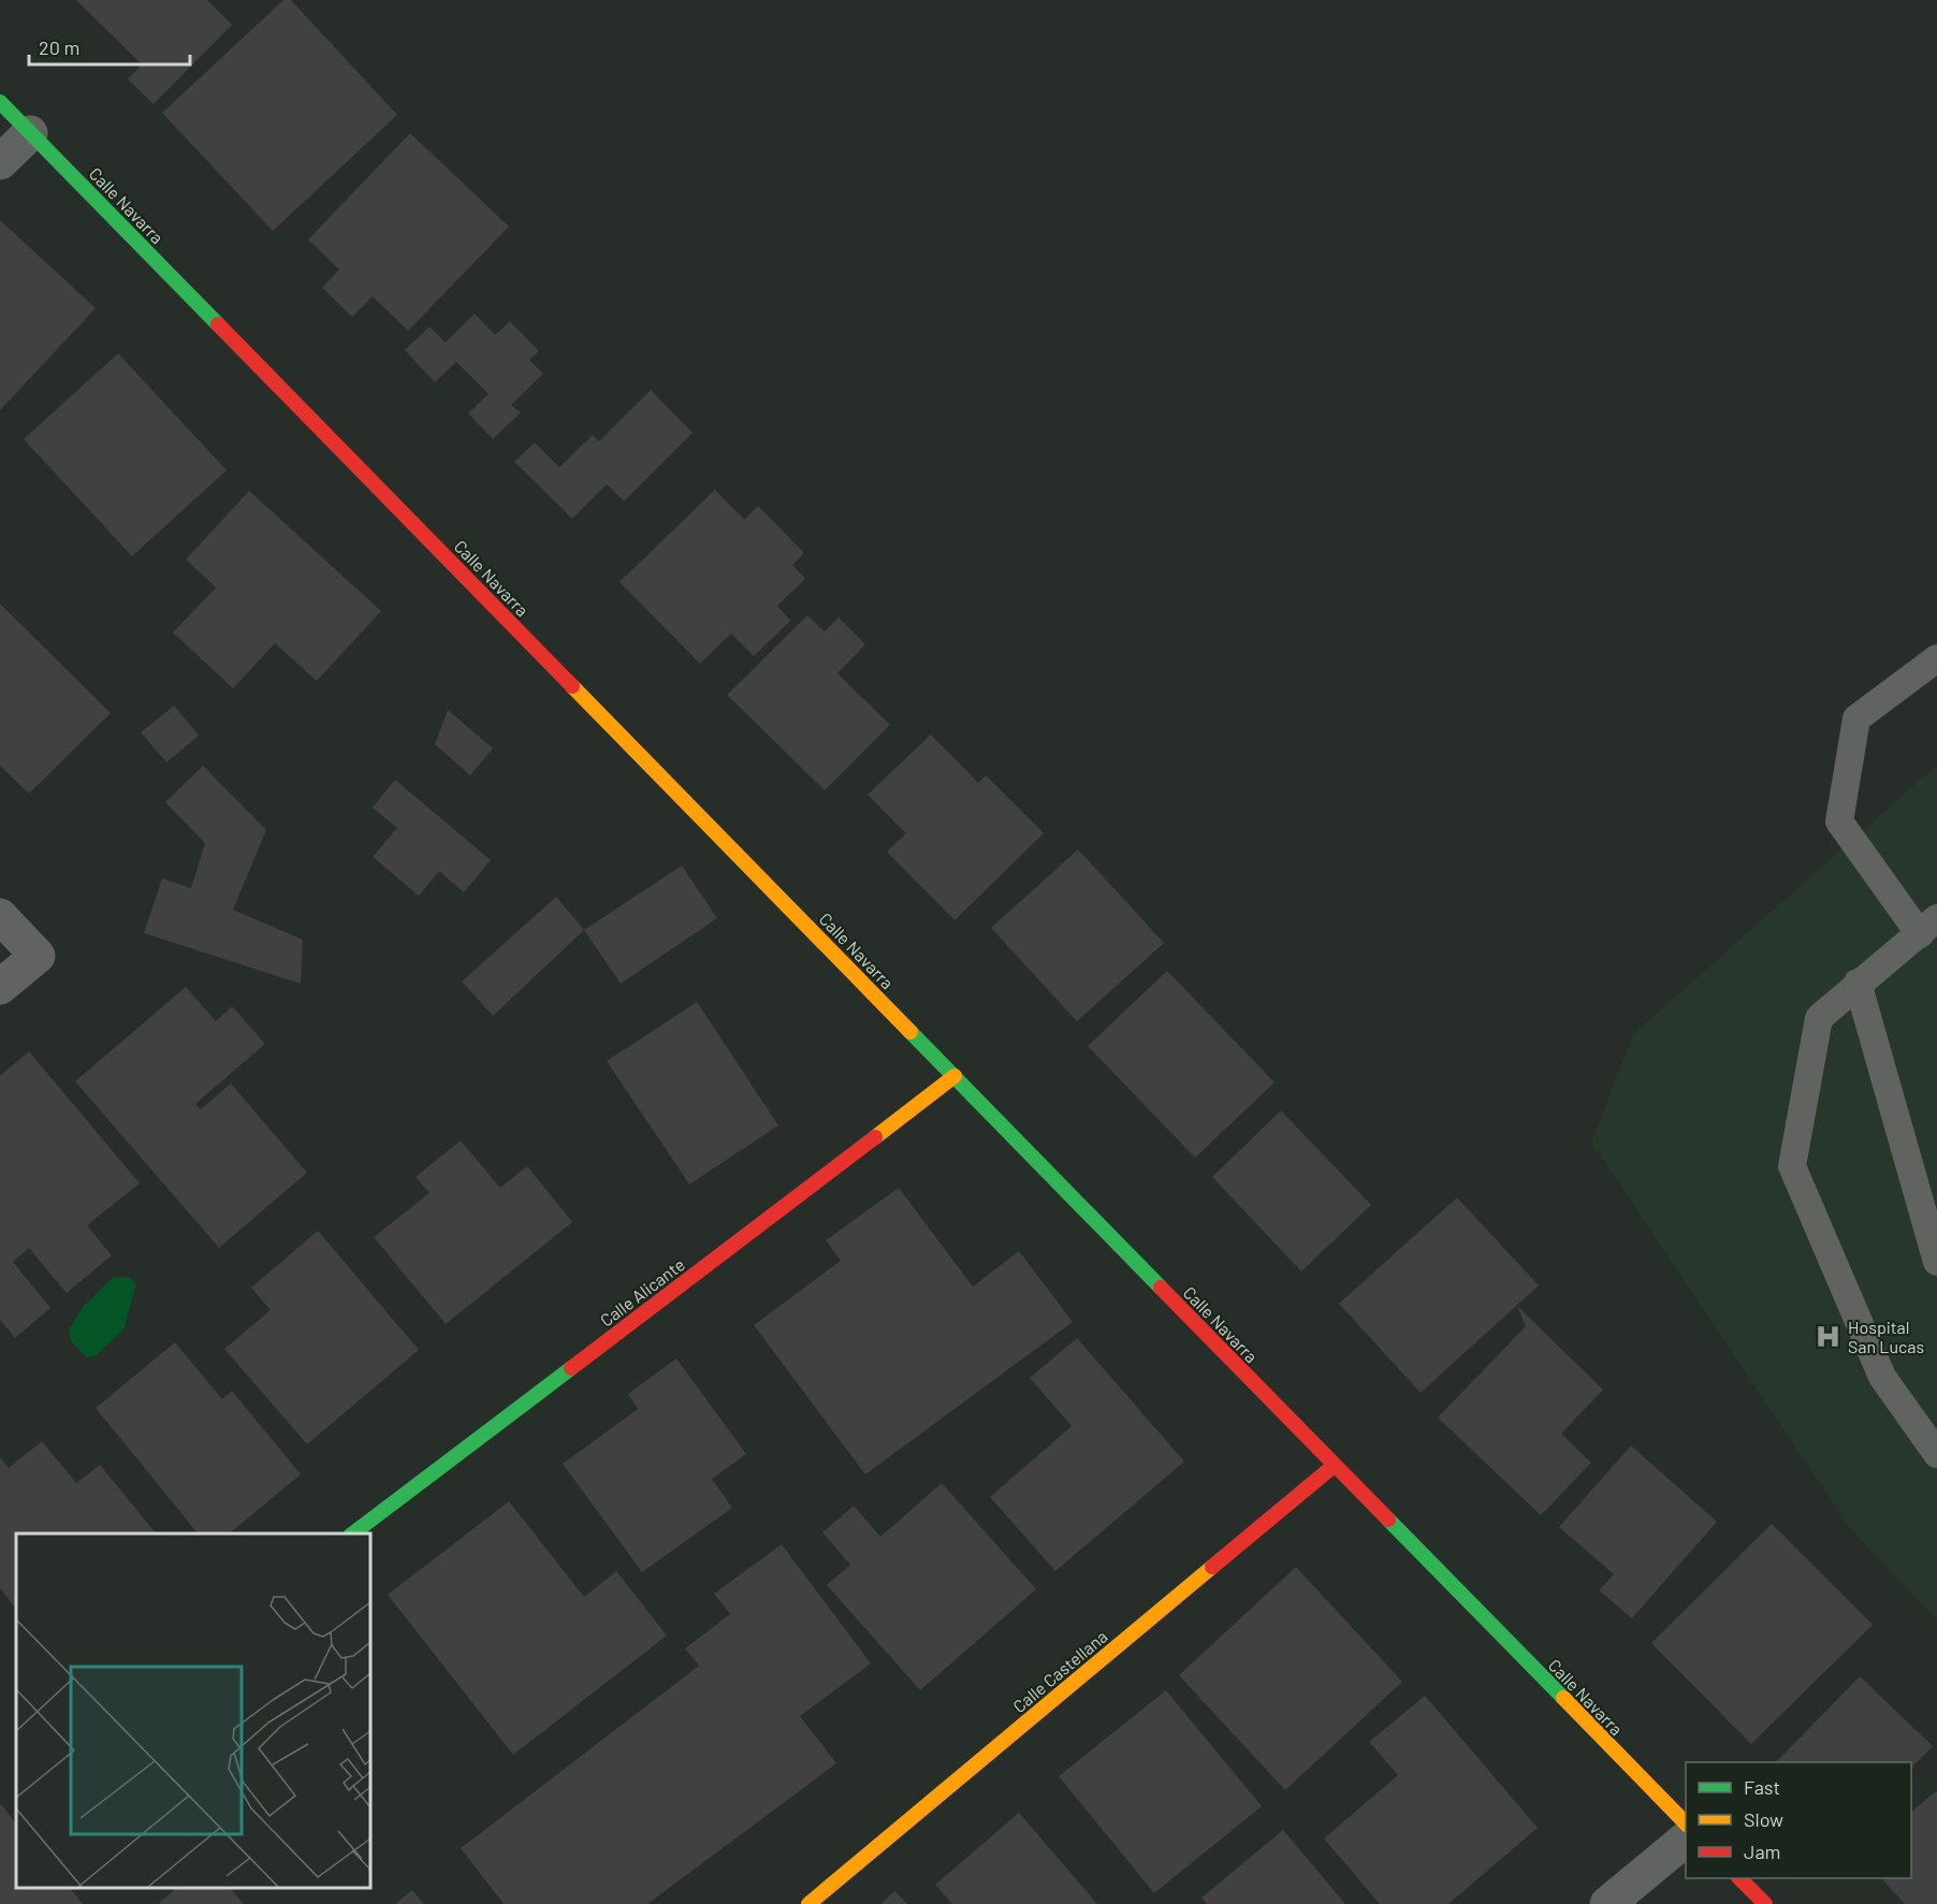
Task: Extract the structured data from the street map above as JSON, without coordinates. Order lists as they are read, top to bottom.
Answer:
{
  "streets": {
    "street": ["Calle Navarra", "Calle Alicante", "Calle Castellana"]
  },
  "crossings": [
    ["Calle Navarra", "Calle Alicante"],
    ["Calle Navarra", "Calle Castellana"]
  ],
  "places": {
    "hospital": ["Hospital San Lucas"]
  },
  "legend": ["Fast", "Slow", "Jam"],
  "scale_bar": "20 m"
}
